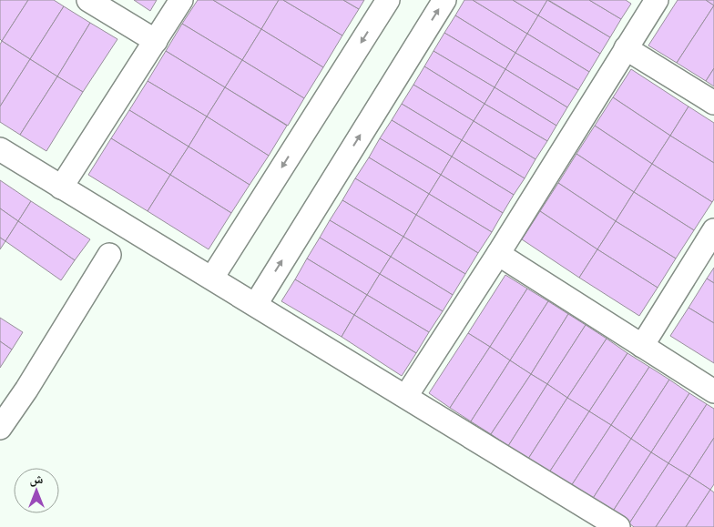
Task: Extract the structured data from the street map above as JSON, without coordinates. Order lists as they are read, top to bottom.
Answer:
{
  "north": "top"
}
